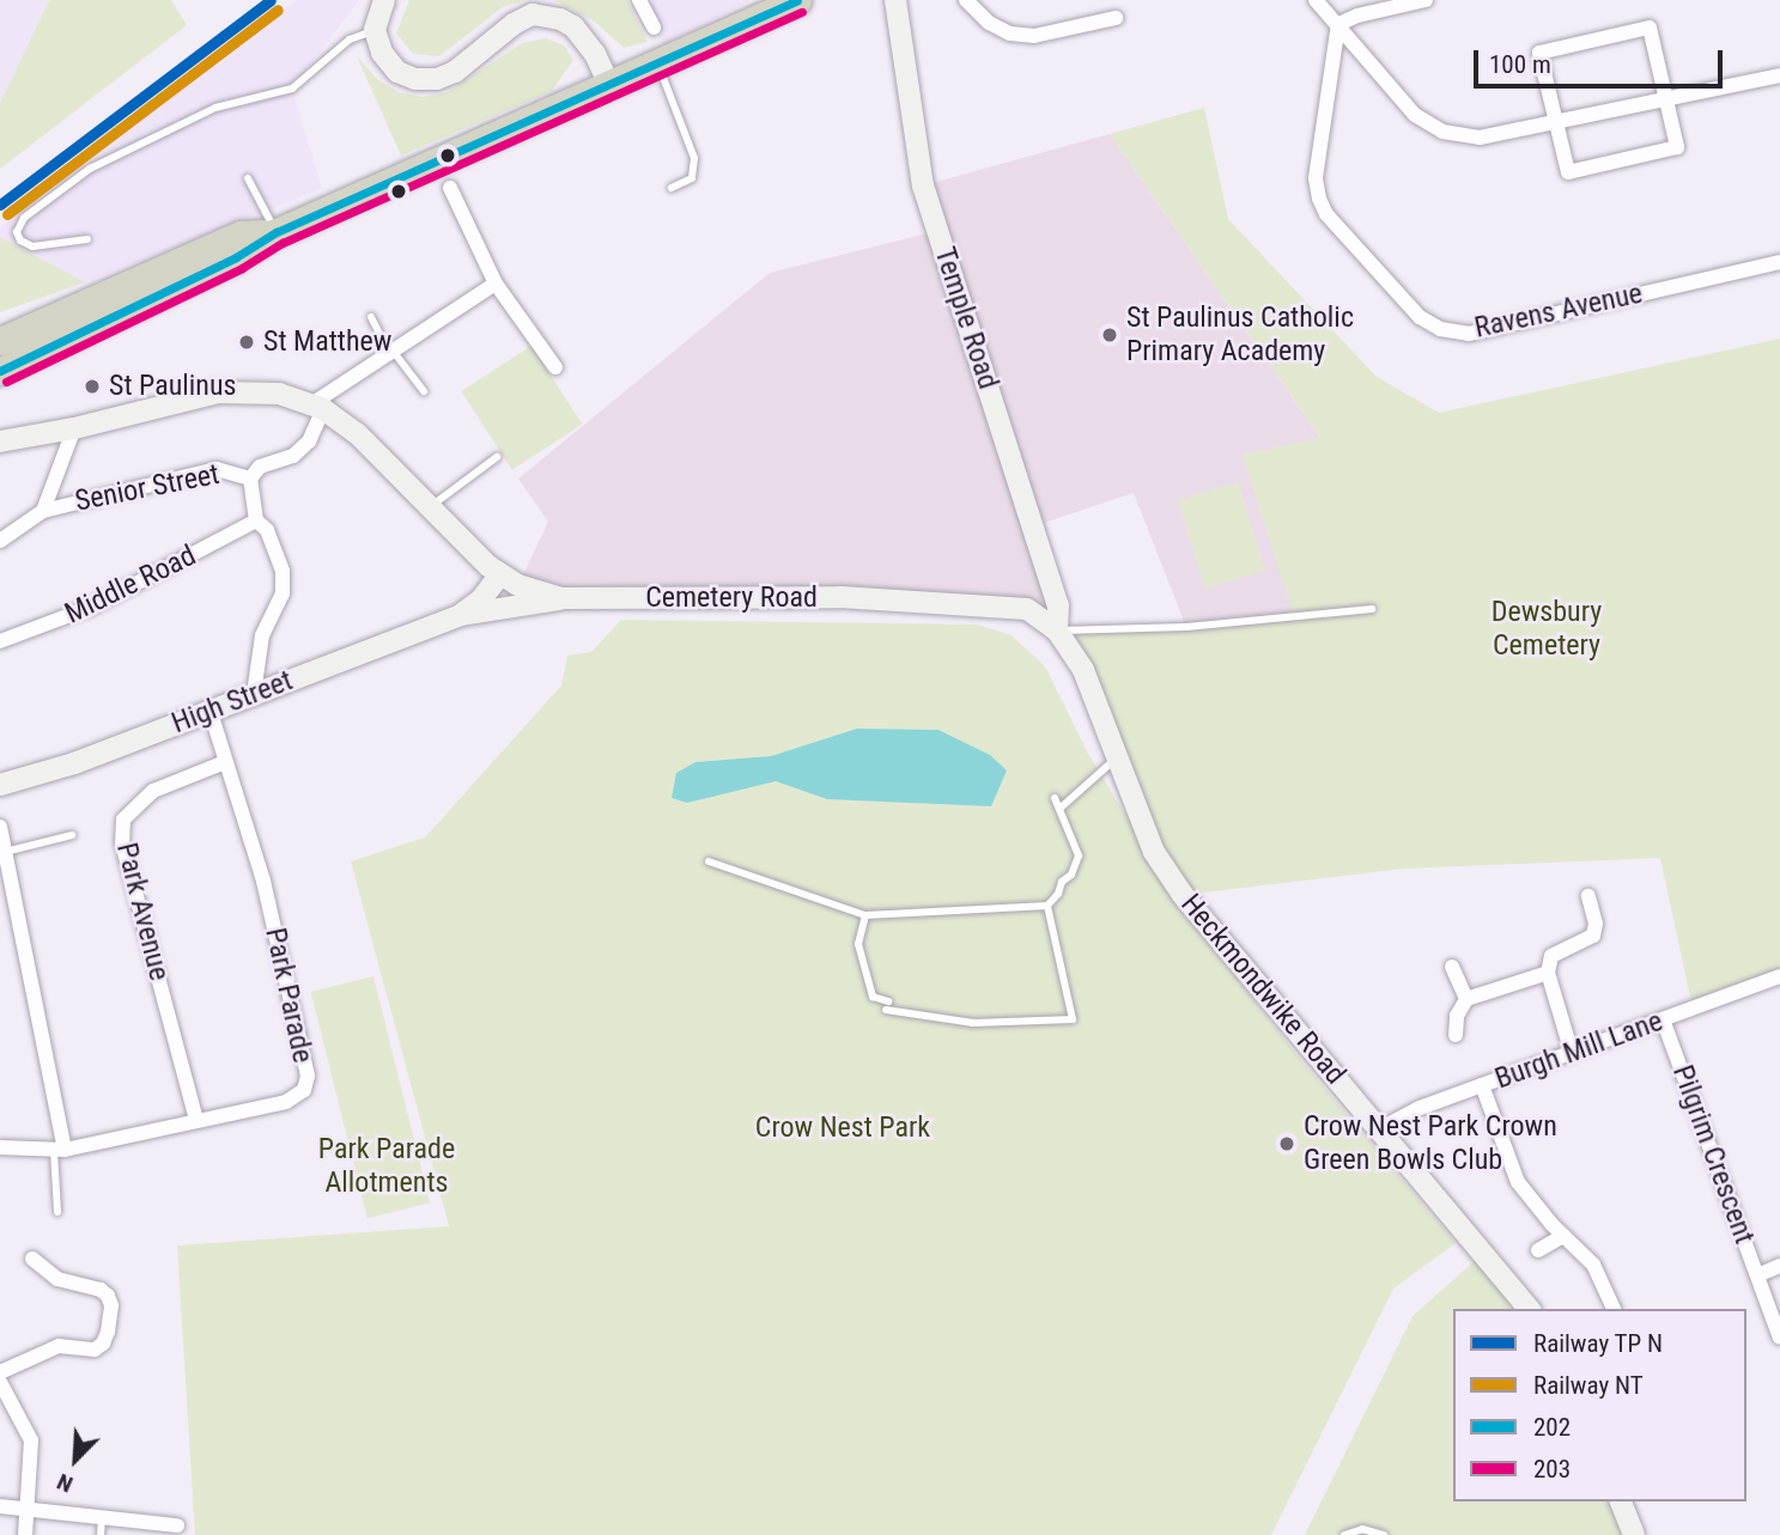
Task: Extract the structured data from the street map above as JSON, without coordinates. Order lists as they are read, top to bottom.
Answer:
{
  "streets": {
    "main road": [
      "Temple Road",
      "Cemetery Road",
      "High Street",
      "Heckmondwike Road"
    ],
    "street": [
      "Ravens Avenue",
      "Senior Street",
      "Middle Road",
      "Park Avenue",
      "Park Parade",
      "Burgh Mill Lane",
      "Pilgrim Crescent"
    ]
  },
  "crossings": [
    ["Temple Road", "Cemetery Road"],
    ["Temple Road", "Heckmondwike Road"],
    ["Cemetery Road", "High Street"],
    ["Cemetery Road", "Heckmondwike Road"],
    ["High Street", "Park Parade"],
    ["Park Avenue", "Park Parade"],
    ["Heckmondwike Road", "Burgh Mill Lane"],
    ["Burgh Mill Lane", "Pilgrim Crescent"]
  ],
  "parks": ["Dewsbury Cemetery", "Crow Nest Park", "Park Parade Allotments"],
  "places": [
    "St Paulinus Catholic Primary Academy",
    "St Matthew",
    "St Paulinus",
    "Crow Nest Park Crown Green Bowls Club"
  ],
  "lines": ["transit line 202", "rail line NT", "transit line 203"],
  "legend": [
    "Railway TP N",
    "Railway NT",
    "202",
    "203"
  ],
  "scale_bar": "100 m",
  "north": "bottom left"
}
